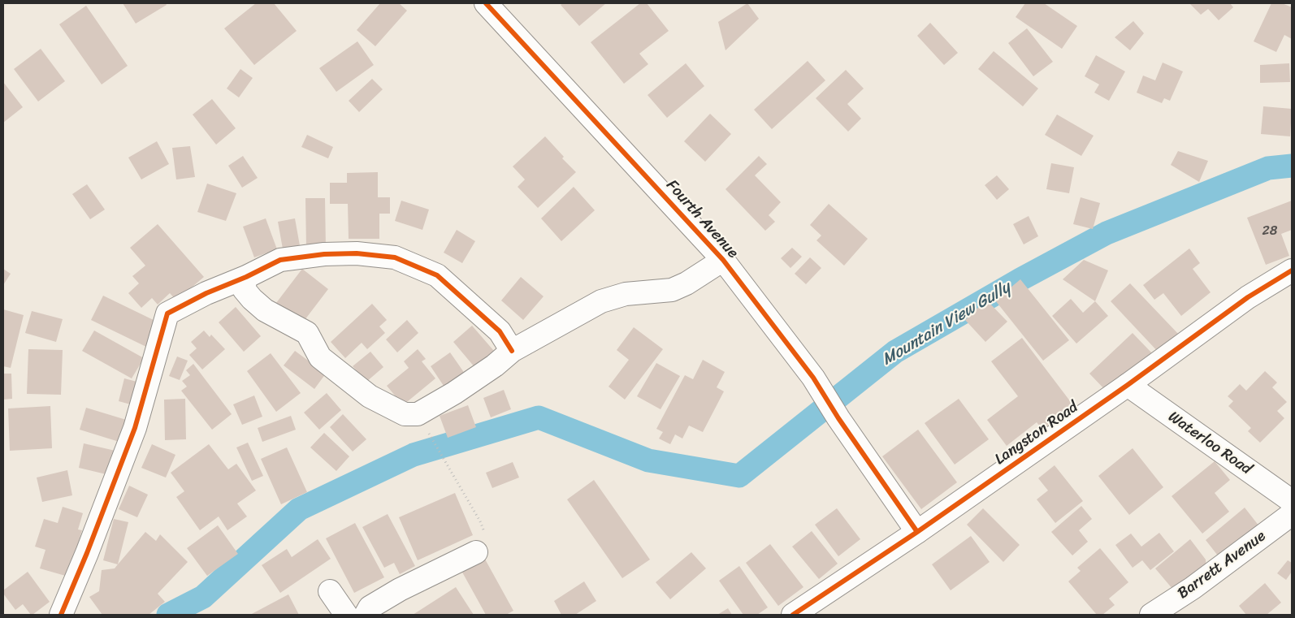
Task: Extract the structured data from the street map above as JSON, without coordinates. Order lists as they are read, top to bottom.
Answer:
{
  "streets": {
    "street": [
      "Fourth Avenue",
      "Langston Road",
      "Waterloo Road",
      "Barrett Avenue"
    ]
  },
  "crossings": [
    ["Fourth Avenue", "Langston Road"],
    ["Langston Road", "Waterloo Road"]
  ],
  "water": ["Mountain View Gully"],
  "house_numbers": ["28"]
}
